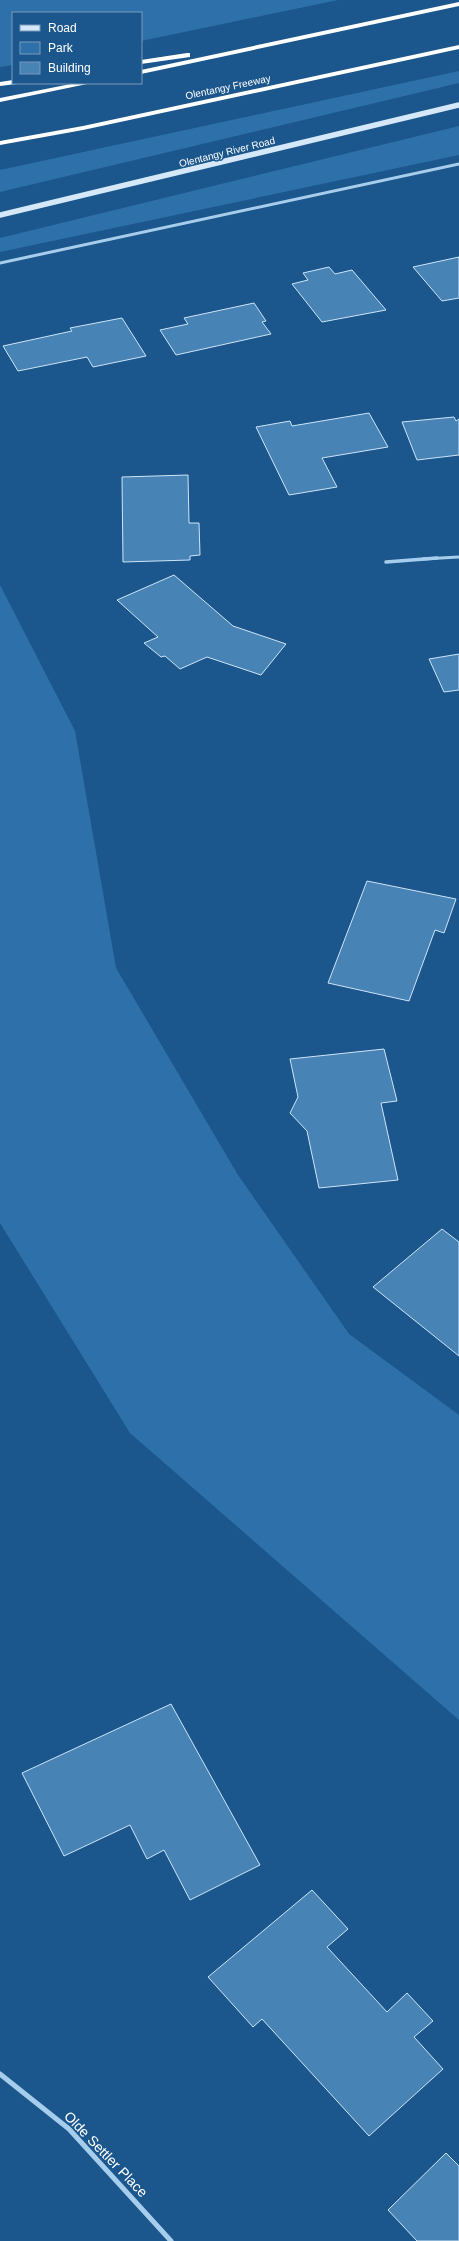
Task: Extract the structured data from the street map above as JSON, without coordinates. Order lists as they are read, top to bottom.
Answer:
{
  "streets": {
    "highway": ["Olentangy Freeway"],
    "main road": ["Olentangy River Road"],
    "street": ["Olde Settler Place"]
  },
  "legend": ["Road", "Park", "Building"]
}
